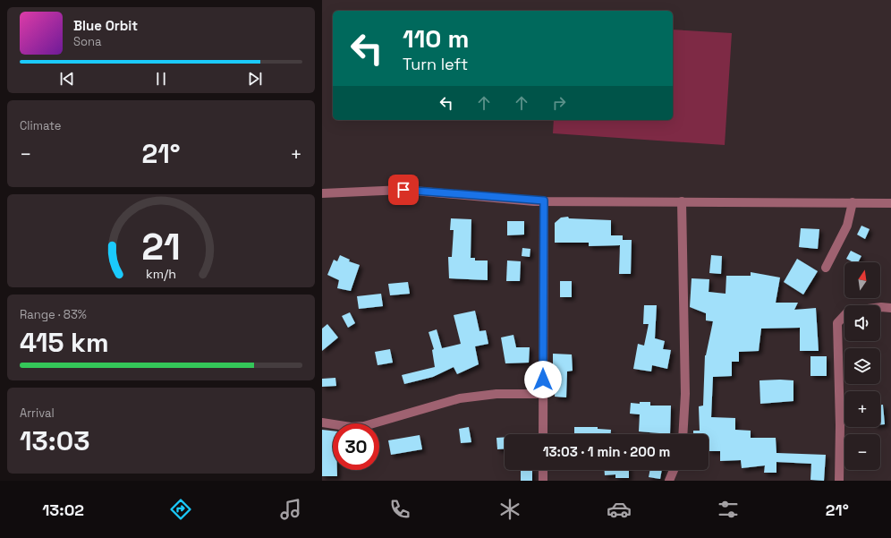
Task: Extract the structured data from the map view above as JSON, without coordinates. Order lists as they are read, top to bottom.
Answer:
{
  "north": "top",
  "page": {
    "turn": ["110 m", "Turn left"],
    "song": ["Blue Orbit", "Sona"],
    "tile": [
      "Climate",
      ["Range · 83%", "415 km"],
      ["Arrival", "13:03"]
    ],
    "heat": ["−", "21°", "+"],
    "map_buttons": ["+", "−"],
    "limit": "30",
    "trip": "13:03 · 1 min · 200 m",
    "tabs": ["13:02", "21°"],
    "gauge": ["21", "km/h"]
  }
}
